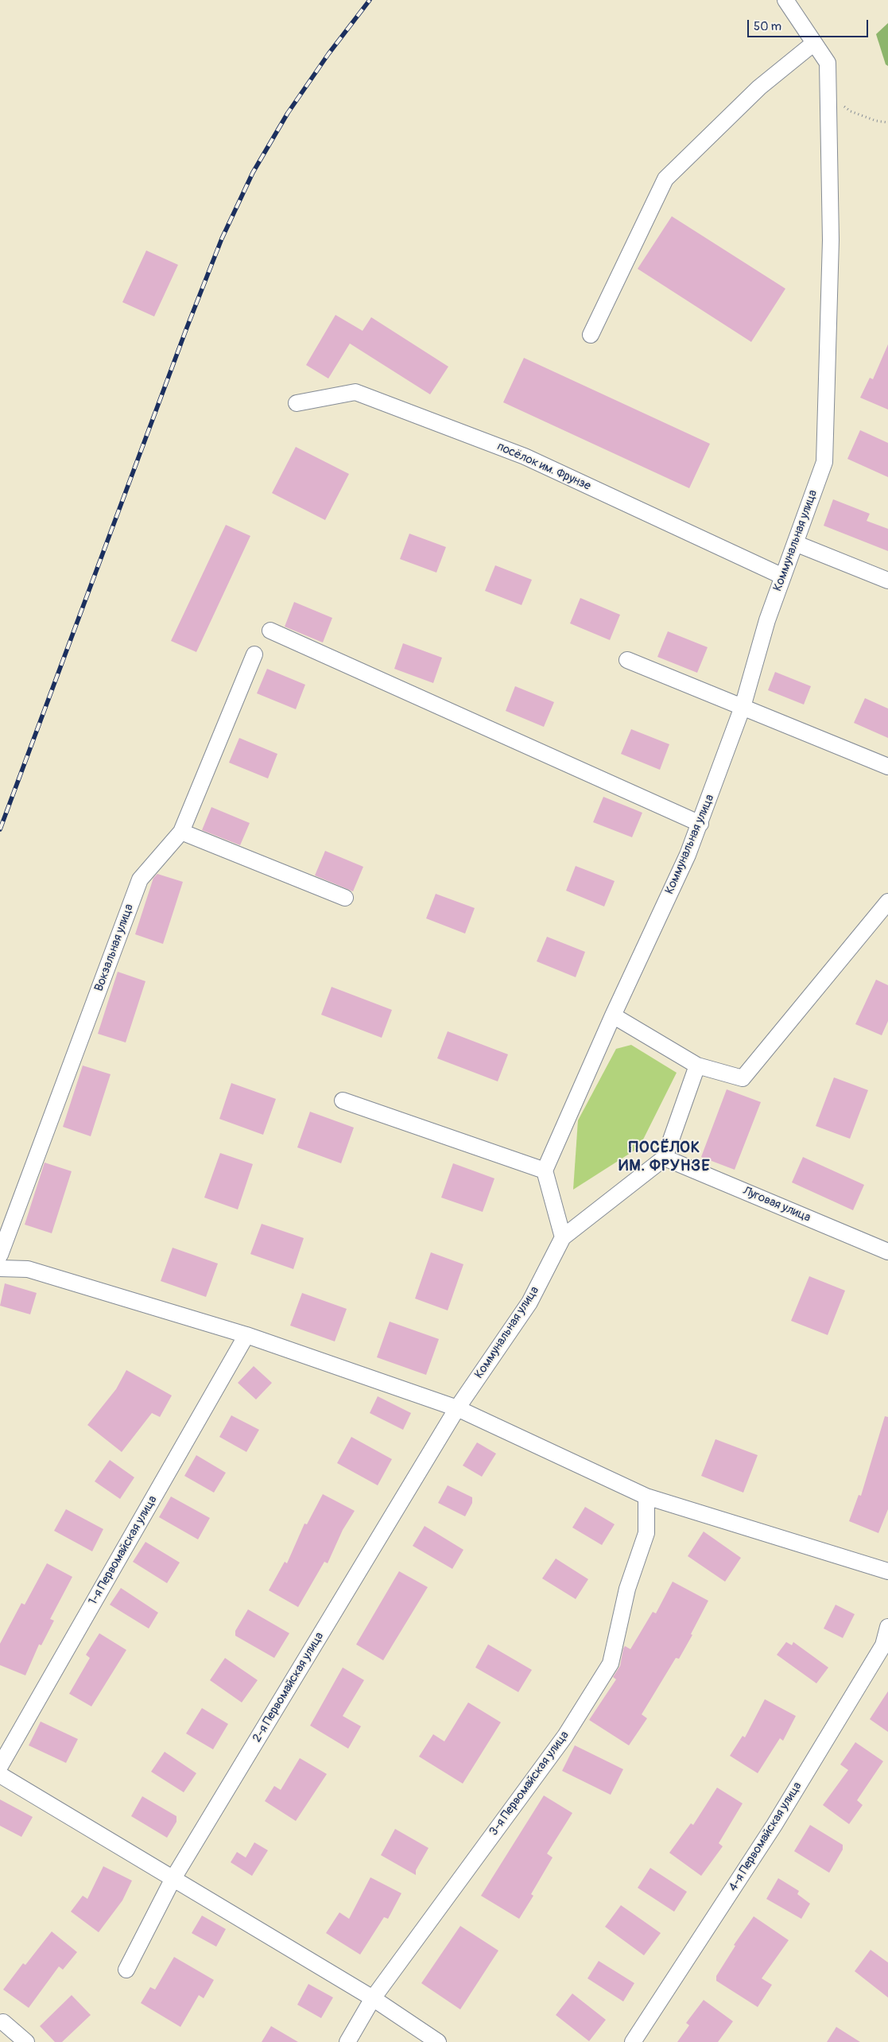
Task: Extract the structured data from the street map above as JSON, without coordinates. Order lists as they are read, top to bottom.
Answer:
{
  "streets": {
    "street": [
      "посёлок им. Фрунзе",
      "Коммунальная улица",
      "Вокзальная улица",
      "Луговая улица",
      "1-я Первомайская улица",
      "2-я Первомайская улица",
      "3-я Первомайская улица",
      "4-я Первомайская улица"
    ]
  },
  "crossings": [
    ["посёлок им. Фрунзе", "Коммунальная улица"],
    ["Коммунальная улица", "2-я Первомайская улица"]
  ],
  "districts": ["ПОСЁЛОК ИМ. ФРУНЗЕ"],
  "scale_bar": "50 m"
}
